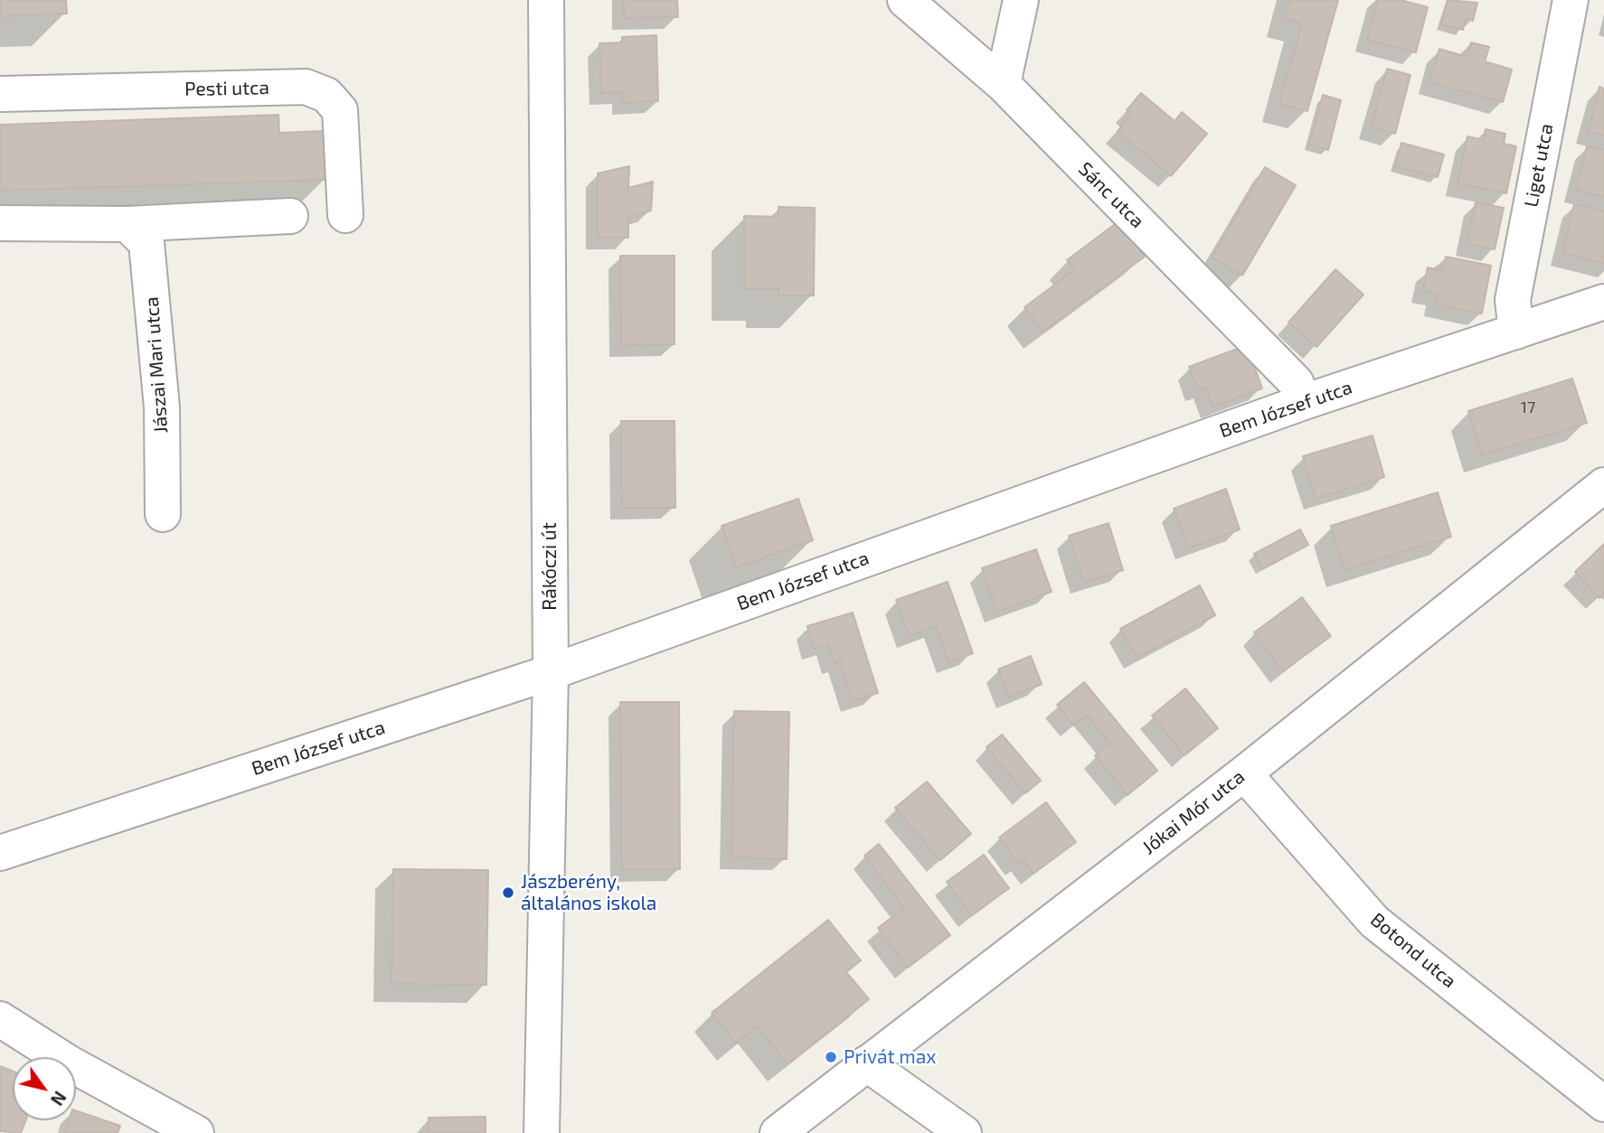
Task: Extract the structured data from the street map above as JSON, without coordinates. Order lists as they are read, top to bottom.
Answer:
{
  "streets": {
    "street": [
      "Pesti utca",
      "Liget utca",
      "Sánc utca",
      "Jászai Mari utca",
      "Bem József utca",
      "Rákóczi út",
      "Jókai Mór utca",
      "Botond utca"
    ]
  },
  "crossings": [
    ["Liget utca", "Bem József utca"],
    ["Sánc utca", "Bem József utca"],
    ["Bem József utca", "Rákóczi út"],
    ["Jókai Mór utca", "Botond utca"]
  ],
  "places": ["Jászberény, általános iskola", "Privát max"],
  "house_numbers": ["17"],
  "north": "bottom right"
}
